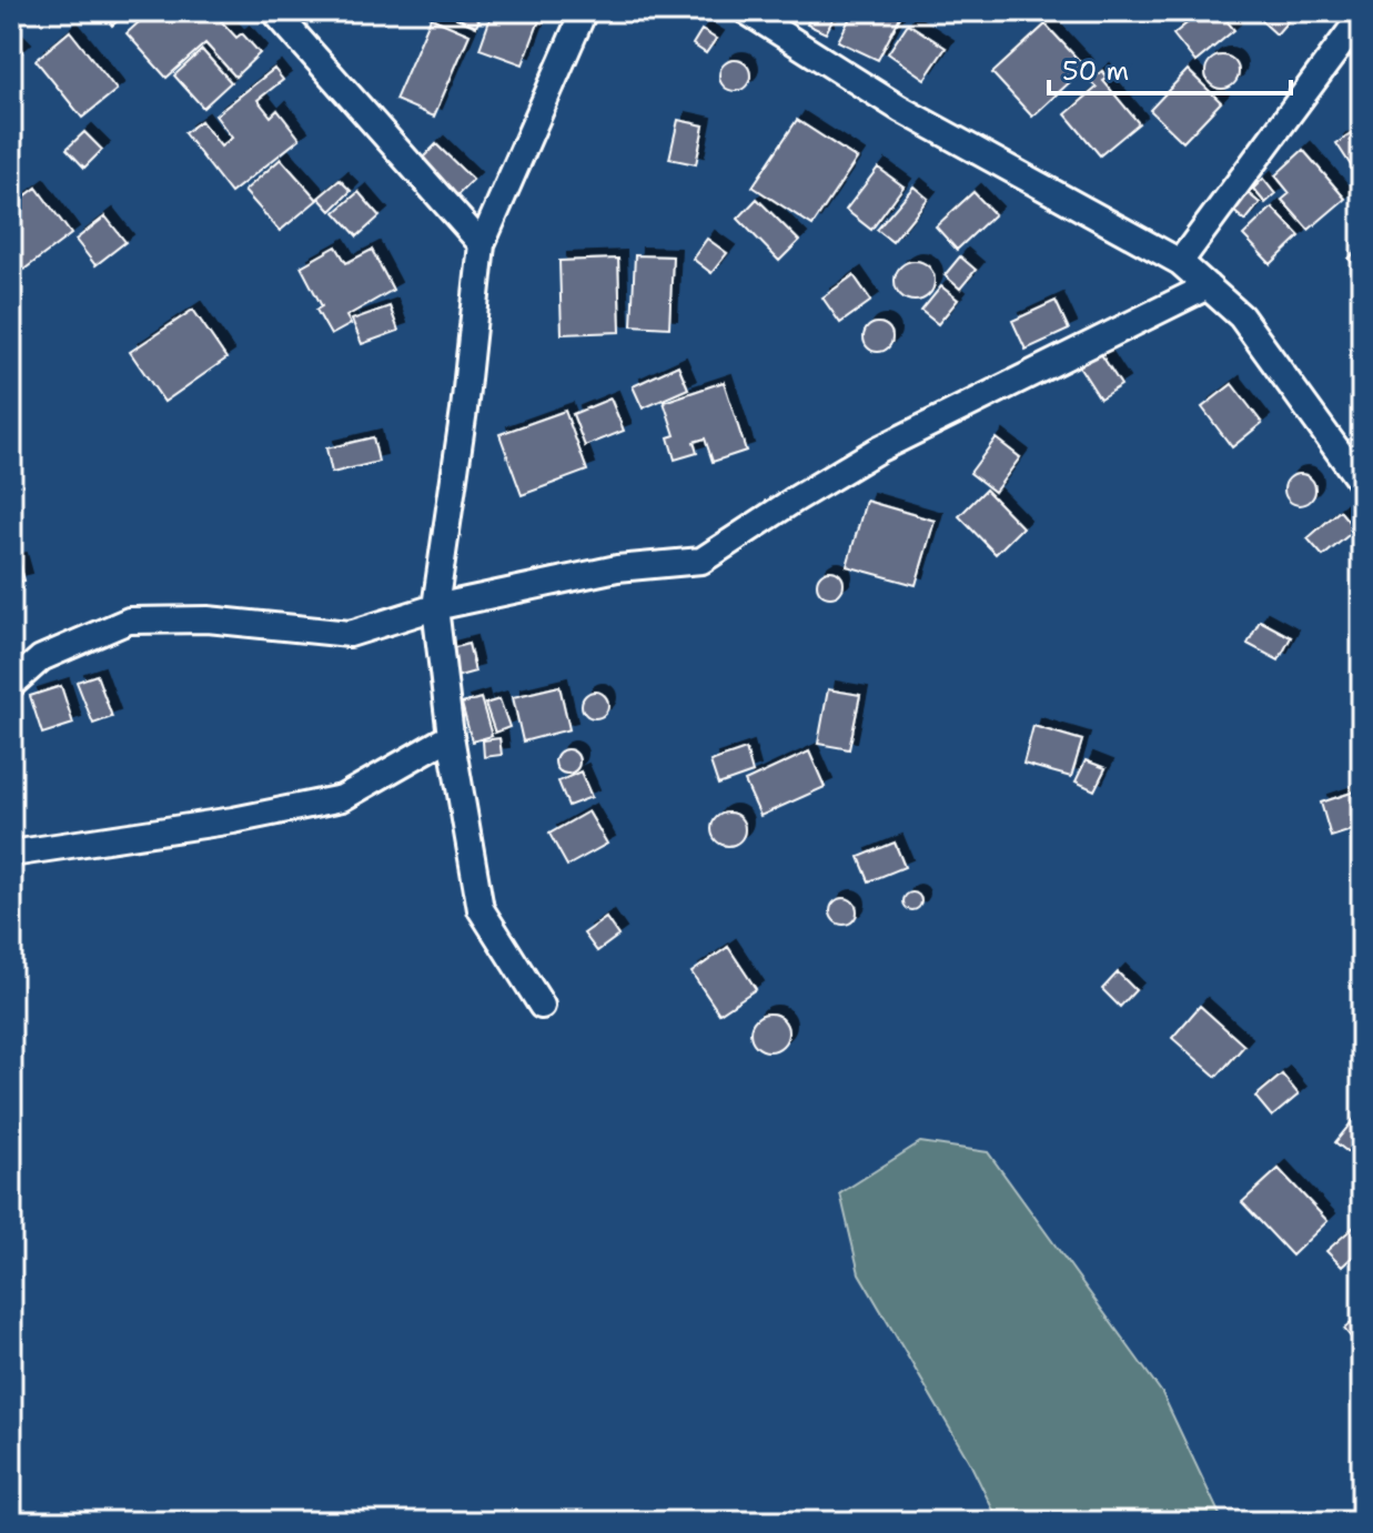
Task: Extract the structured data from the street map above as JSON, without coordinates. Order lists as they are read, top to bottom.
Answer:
{
  "scale_bar": "50 m"
}
